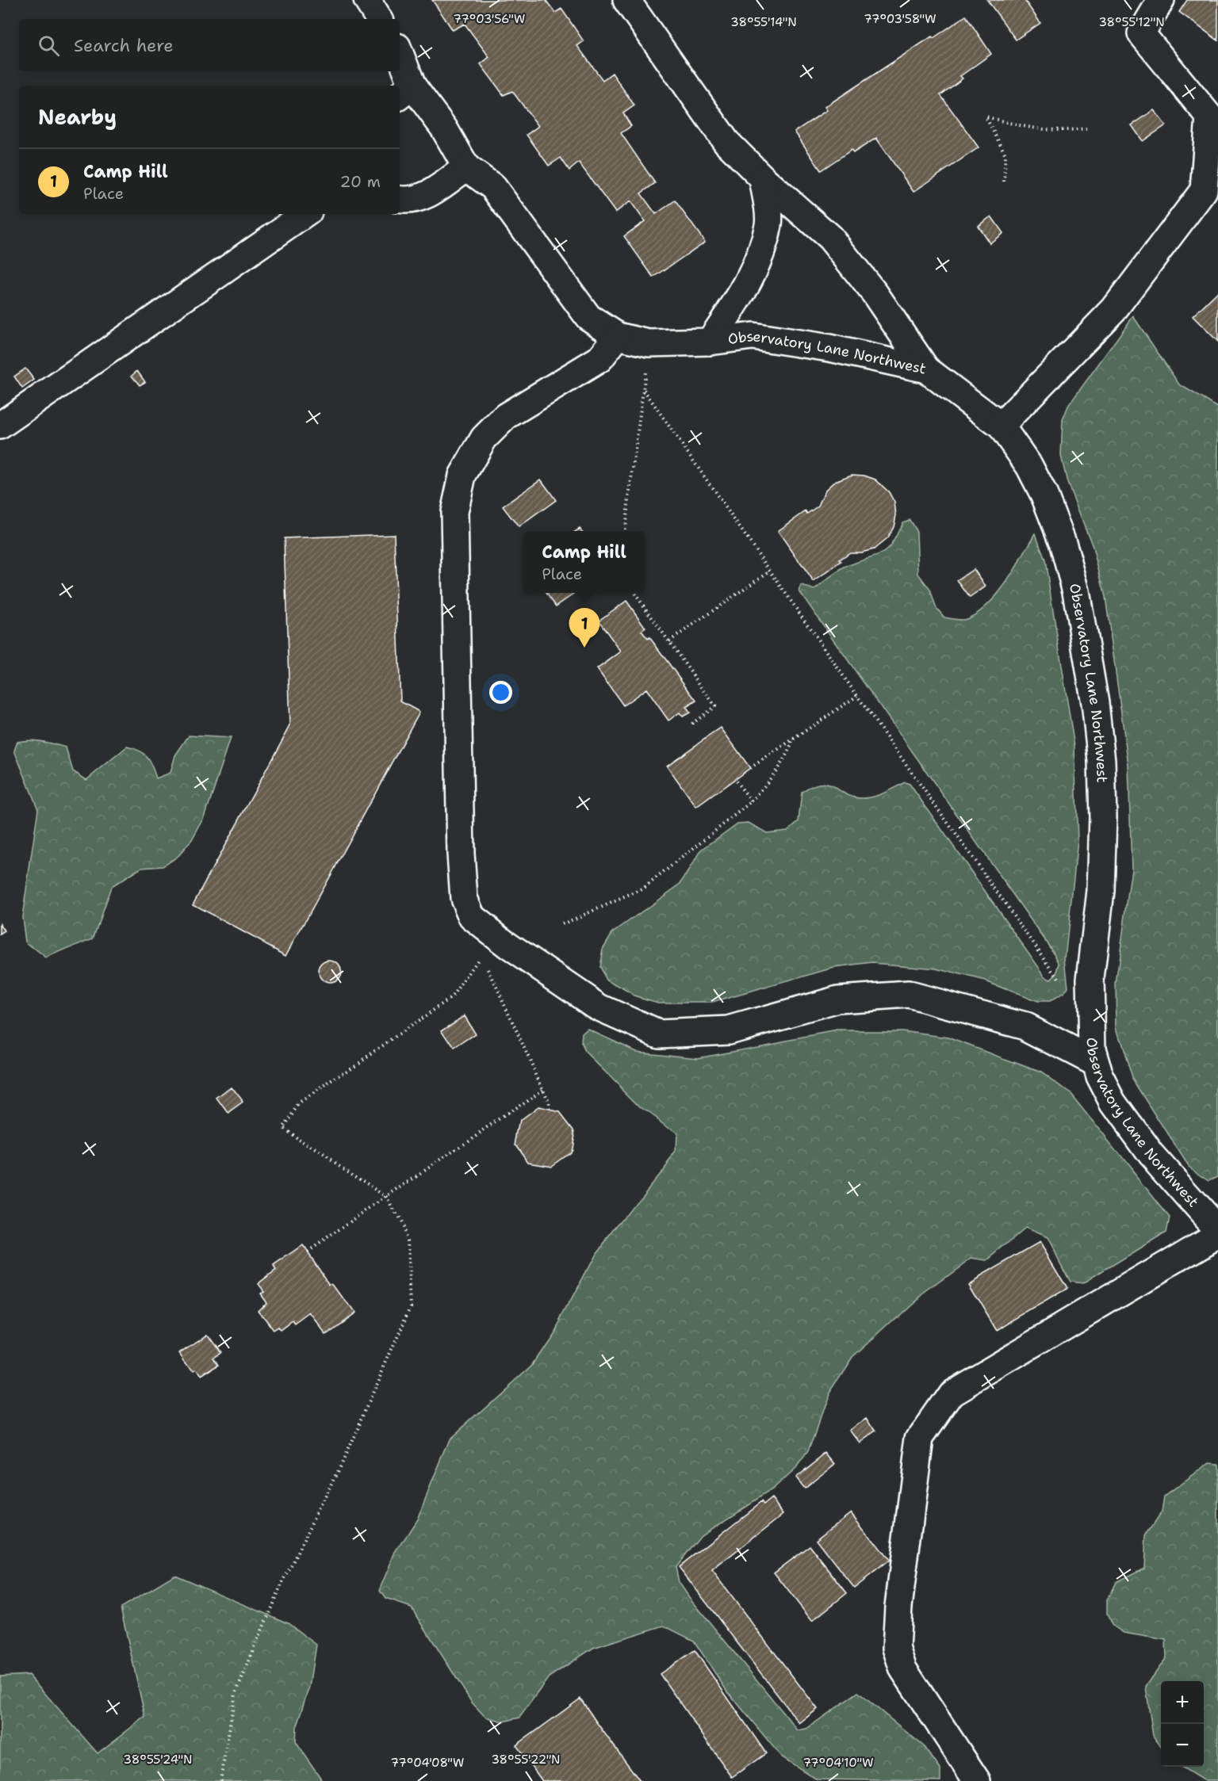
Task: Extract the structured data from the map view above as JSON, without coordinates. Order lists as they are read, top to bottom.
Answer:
{
  "streets": {
    "street": ["Observatory Lane Northwest"]
  },
  "page": {
    "search": "Search here",
    "heading": "Nearby",
    "list": [
      {
        "mark": "1",
        "name": "Camp Hill",
        "note": "Place",
        "value": "20 m"
      }
    ],
    "popup": ["Camp Hill", "Place"],
    "pins": "1",
    "map_buttons": ["+", "−"]
  },
  "coordinates": [
    "77°03'58\"W",
    "77°03'56\"W",
    "38°55'14\"N",
    "38°55'12\"N",
    "38°55'24\"N",
    "38°55'22\"N",
    "77°04'08\"W",
    "77°04'10\"W"
  ]
}
